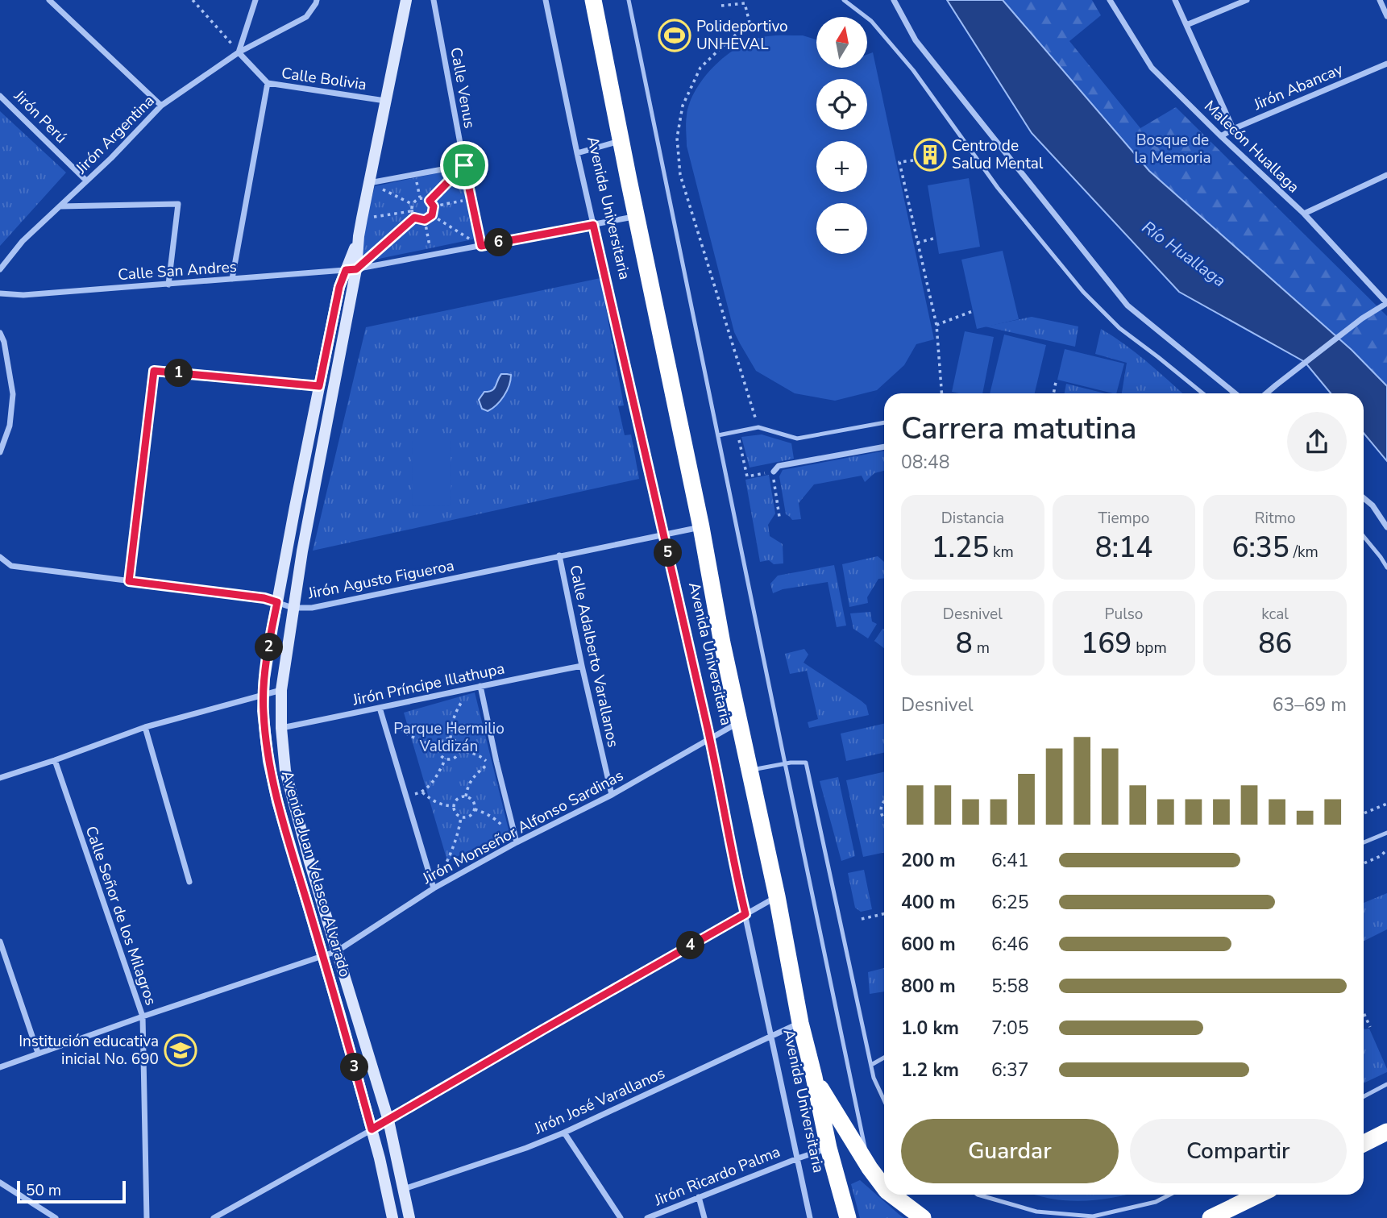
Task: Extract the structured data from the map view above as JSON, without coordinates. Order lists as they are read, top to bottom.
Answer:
{
  "streets": {
    "highway": ["Avenida Universitaria"],
    "street": [
      "Calle Bolivia",
      "Jirón Abancay",
      "Calle Venus",
      "Jirón Perú",
      "Jirón Argentina",
      "Malecón Huallaga",
      "Calle San Andres",
      "Jirón Agusto Figueroa",
      "Calle Adalberto Varallanos",
      "Jirón Príncipe Illathupa",
      "Jirón Monseñor Alfonso Sardinas",
      "Avenida Juan Velasco Alvarado",
      "Calle Señor de los Milagros",
      "Jirón José Varallanos",
      "Jirón Ricardo Palma"
    ]
  },
  "crossings": [
    ["Calle Bolivia", "Jirón Argentina"],
    ["Calle Bolivia", "Avenida Juan Velasco Alvarado"],
    ["Jirón Abancay", "Malecón Huallaga"],
    ["Calle Venus", "Calle San Andres"],
    ["Jirón Perú", "Jirón Argentina"],
    ["Avenida Universitaria", "Calle San Andres"],
    ["Avenida Universitaria", "Jirón Agusto Figueroa"],
    ["Avenida Universitaria", "Jirón Monseñor Alfonso Sardinas"],
    ["Avenida Universitaria", "Jirón José Varallanos"],
    ["Avenida Universitaria", "Jirón Ricardo Palma"],
    ["Calle San Andres", "Avenida Juan Velasco Alvarado"],
    ["Jirón Agusto Figueroa", "Calle Adalberto Varallanos"],
    ["Jirón Agusto Figueroa", "Avenida Juan Velasco Alvarado"],
    ["Calle Adalberto Varallanos", "Jirón Príncipe Illathupa"],
    ["Calle Adalberto Varallanos", "Jirón Monseñor Alfonso Sardinas"],
    ["Jirón Príncipe Illathupa", "Avenida Juan Velasco Alvarado"],
    ["Jirón Monseñor Alfonso Sardinas", "Avenida Juan Velasco Alvarado"],
    ["Jirón Monseñor Alfonso Sardinas", "Calle Señor de los Milagros"],
    ["Avenida Juan Velasco Alvarado", "Jirón José Varallanos"]
  ],
  "water": ["Río Huallaga"],
  "parks": ["Bosque de la Memoria", "Parque Hermilio Valdizán"],
  "places": {
    "sports": ["Polideportivo UNHEVAL"],
    "building": ["Centro de Salud Mental"],
    "school or university": ["Institución educativa inicial No. 690"]
  },
  "scale_bar": "50 m",
  "north": "top",
  "page": {
    "map_buttons": ["+", "−"],
    "pins": [
      "6",
      "1",
      "5",
      "2",
      "4",
      "3"
    ],
    "heading": ["Carrera matutina", "08:48"],
    "stats": [
      ["Distancia", "1.25 km"],
      ["Tiempo", "8:14"],
      ["Ritmo", "6:35 /km"],
      ["Desnivel", "8 m"],
      ["Pulso", "169 bpm"],
      ["kcal", "86"]
    ],
    "chart": ["Desnivel", "63–69 m"],
    "list": [
      {
        "name": "200 m",
        "note": "6:41"
      },
      {
        "name": "400 m",
        "note": "6:25"
      },
      {
        "name": "600 m",
        "note": "6:46"
      },
      {
        "name": "800 m",
        "note": "5:58"
      },
      {
        "name": "1.0 km",
        "note": "7:05"
      },
      {
        "name": "1.2 km",
        "note": "6:37"
      }
    ],
    "buttons": ["Guardar", "Compartir"],
    "scale": "50 m"
  }
}
